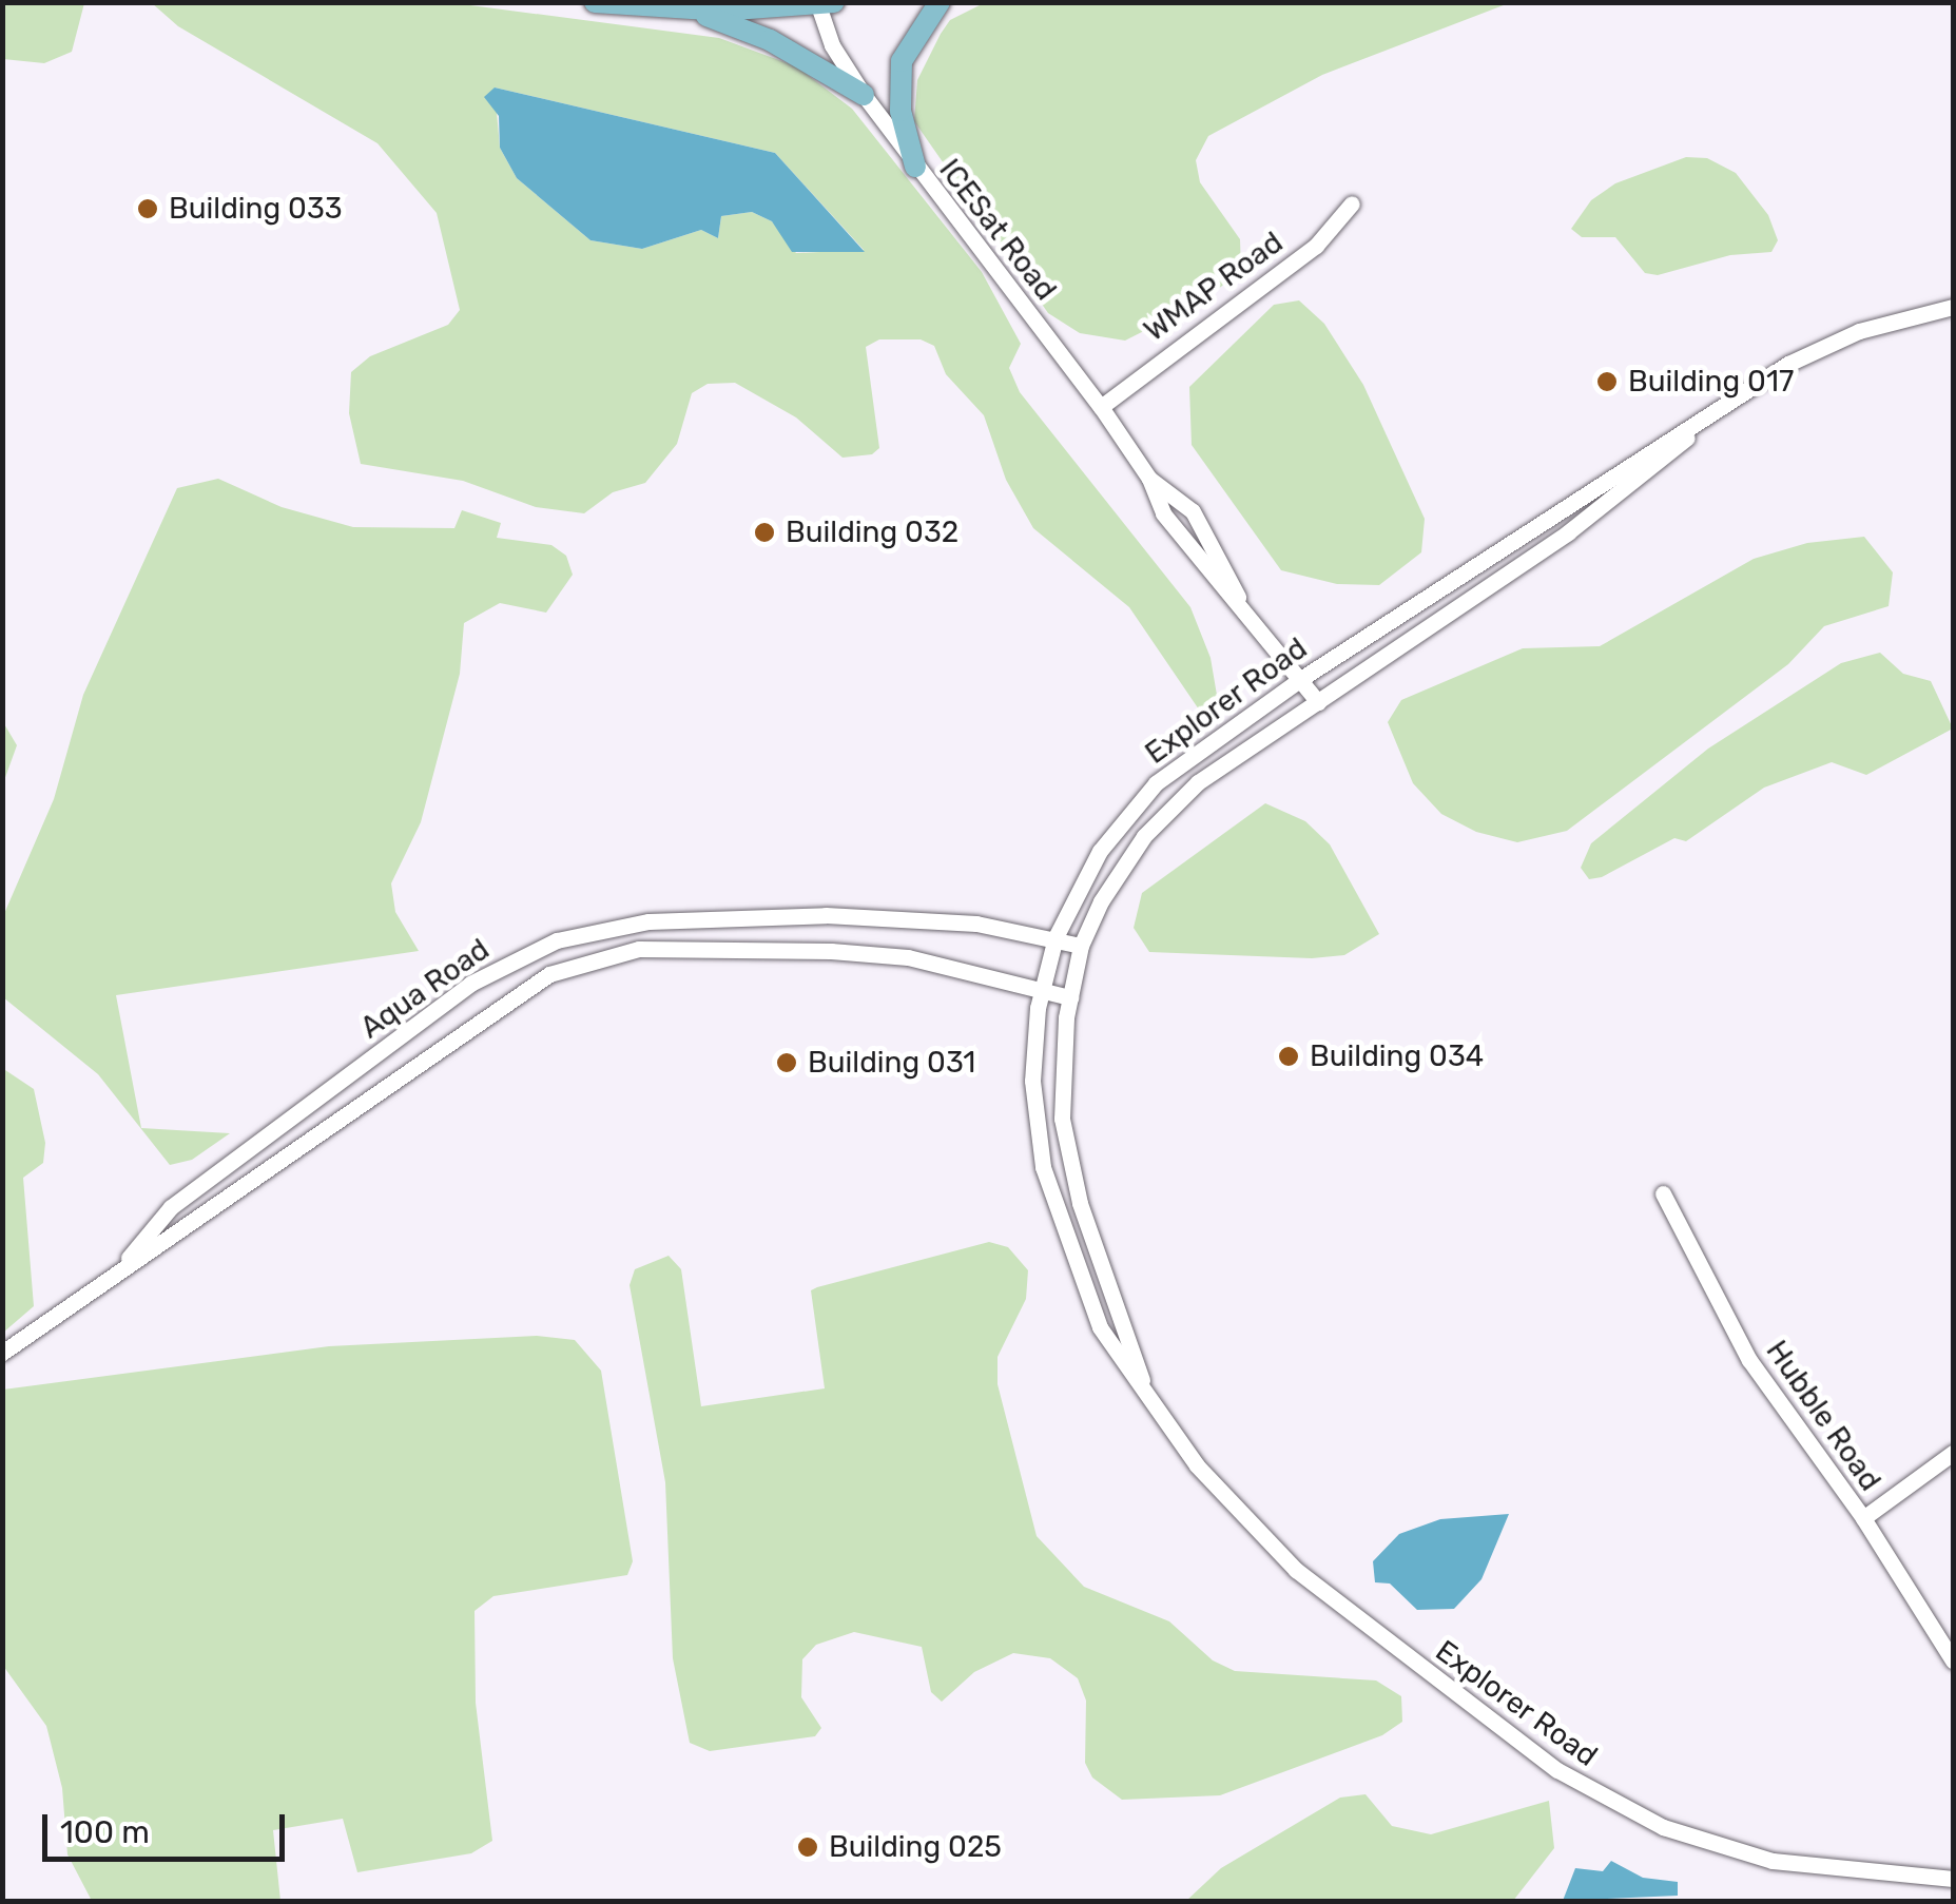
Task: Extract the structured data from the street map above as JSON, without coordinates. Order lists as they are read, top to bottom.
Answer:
{
  "streets": {
    "street": [
      "ICESat Road",
      "WMAP Road",
      "Explorer Road",
      "Aqua Road",
      "Hubble Road"
    ]
  },
  "crossings": [
    ["ICESat Road", "WMAP Road"],
    ["ICESat Road", "Explorer Road"],
    ["Explorer Road", "Aqua Road"]
  ],
  "places": [
    "Building 033",
    "Building 017",
    "Building 032",
    "Building 034",
    "Building 031",
    "Building 025"
  ],
  "scale_bar": "100 m"
}
